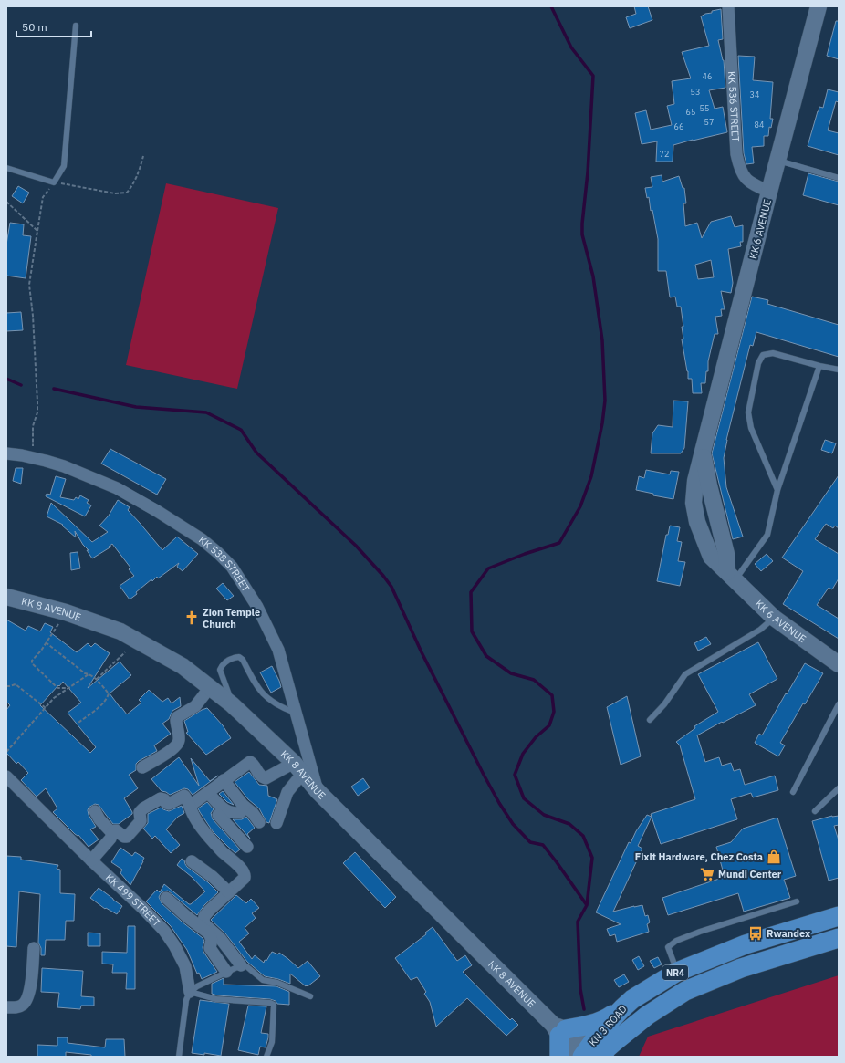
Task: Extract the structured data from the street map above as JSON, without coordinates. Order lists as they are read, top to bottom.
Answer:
{
  "streets": {
    "highway": ["NR4", "KN 3 ROAD"],
    "main road": ["KK 6 AVENUE", "KK 8 AVENUE"],
    "street": ["KK 536 STREET", "KK 538 STREET", "KK 499 STREET"]
  },
  "crossings": [
    ["KK 536 STREET", "KK 6 AVENUE"],
    ["KK 538 STREET", "KK 8 AVENUE"],
    ["KK 8 AVENUE", "KN 3 ROAD"]
  ],
  "places": {
    "church": ["Zion Temple Church"],
    "shop": ["Fixit Hardware, Chez Costa"],
    "supermarket": ["Mundi Center"],
    "bus stop": ["Rwandex"]
  },
  "house_numbers": [
    "46",
    "53",
    "34",
    "55",
    "65",
    "57",
    "84",
    "66",
    "72"
  ],
  "scale_bar": "50 m"
}
